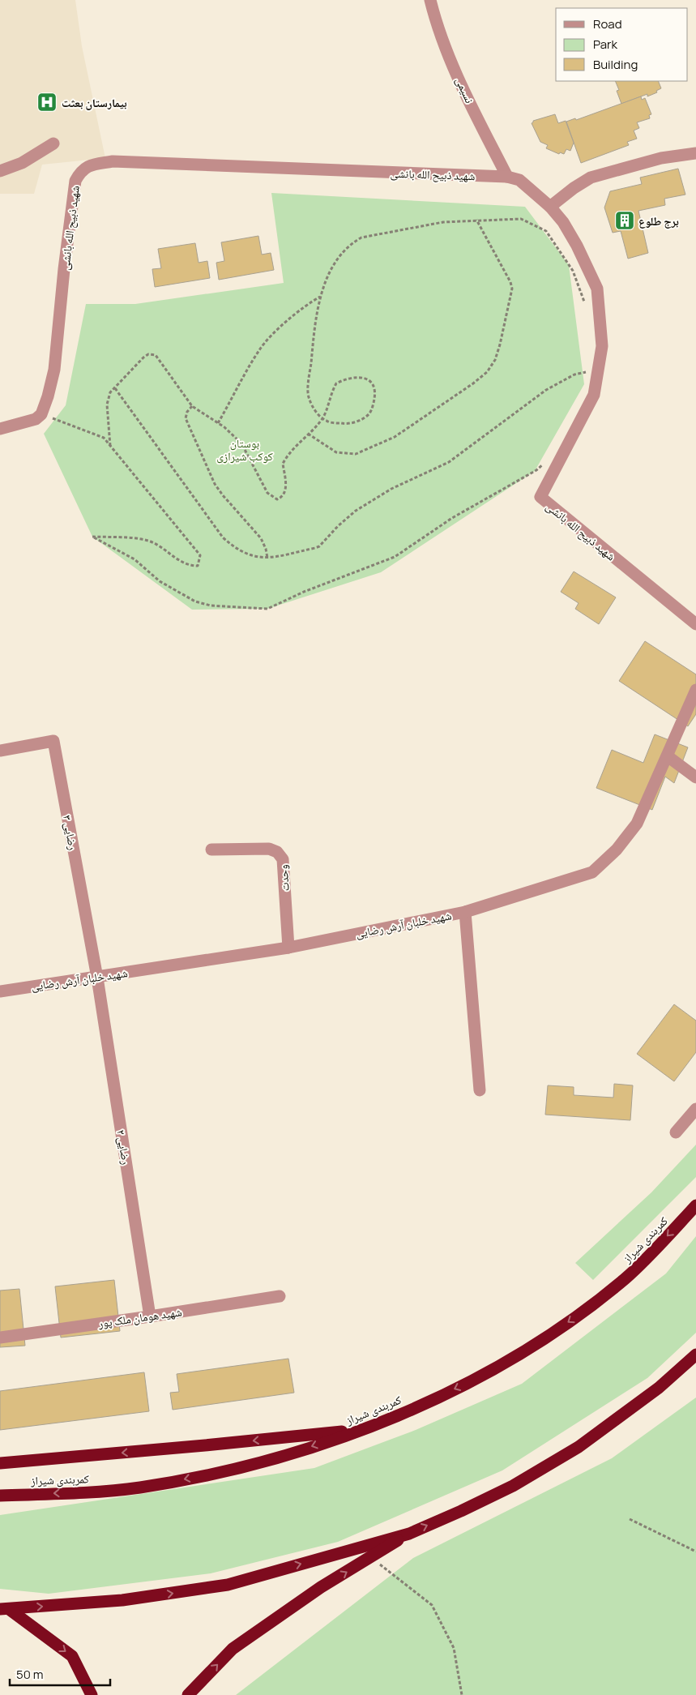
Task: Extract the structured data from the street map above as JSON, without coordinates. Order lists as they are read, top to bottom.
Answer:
{
  "streets": {
    "highway": ["کمربندی شیراز"],
    "street": [
      "نسیمی",
      "شهید ذبیح الله بانشی",
      "رضایی ۳",
      "وحدت",
      "شهید خلبان آرش رضایی",
      "رضایی ۲",
      "شهید هومان ملک پور"
    ]
  },
  "crossings": [
    ["نسیمی", "شهید ذبیح الله بانشی"],
    ["رضایی ۳", "شهید خلبان آرش رضایی"],
    ["رضایی ۳", "رضایی ۲"],
    ["وحدت", "شهید خلبان آرش رضایی"],
    ["شهید خلبان آرش رضایی", "رضایی ۲"],
    ["رضایی ۲", "شهید هومان ملک پور"]
  ],
  "parks": ["بوستان کوکب شیرازی"],
  "places": {
    "hospital": ["بیمارستان بعثت"],
    "building": ["برج طلوع"]
  },
  "legend": ["Road", "Park", "Building"],
  "scale_bar": "50 m"
}
